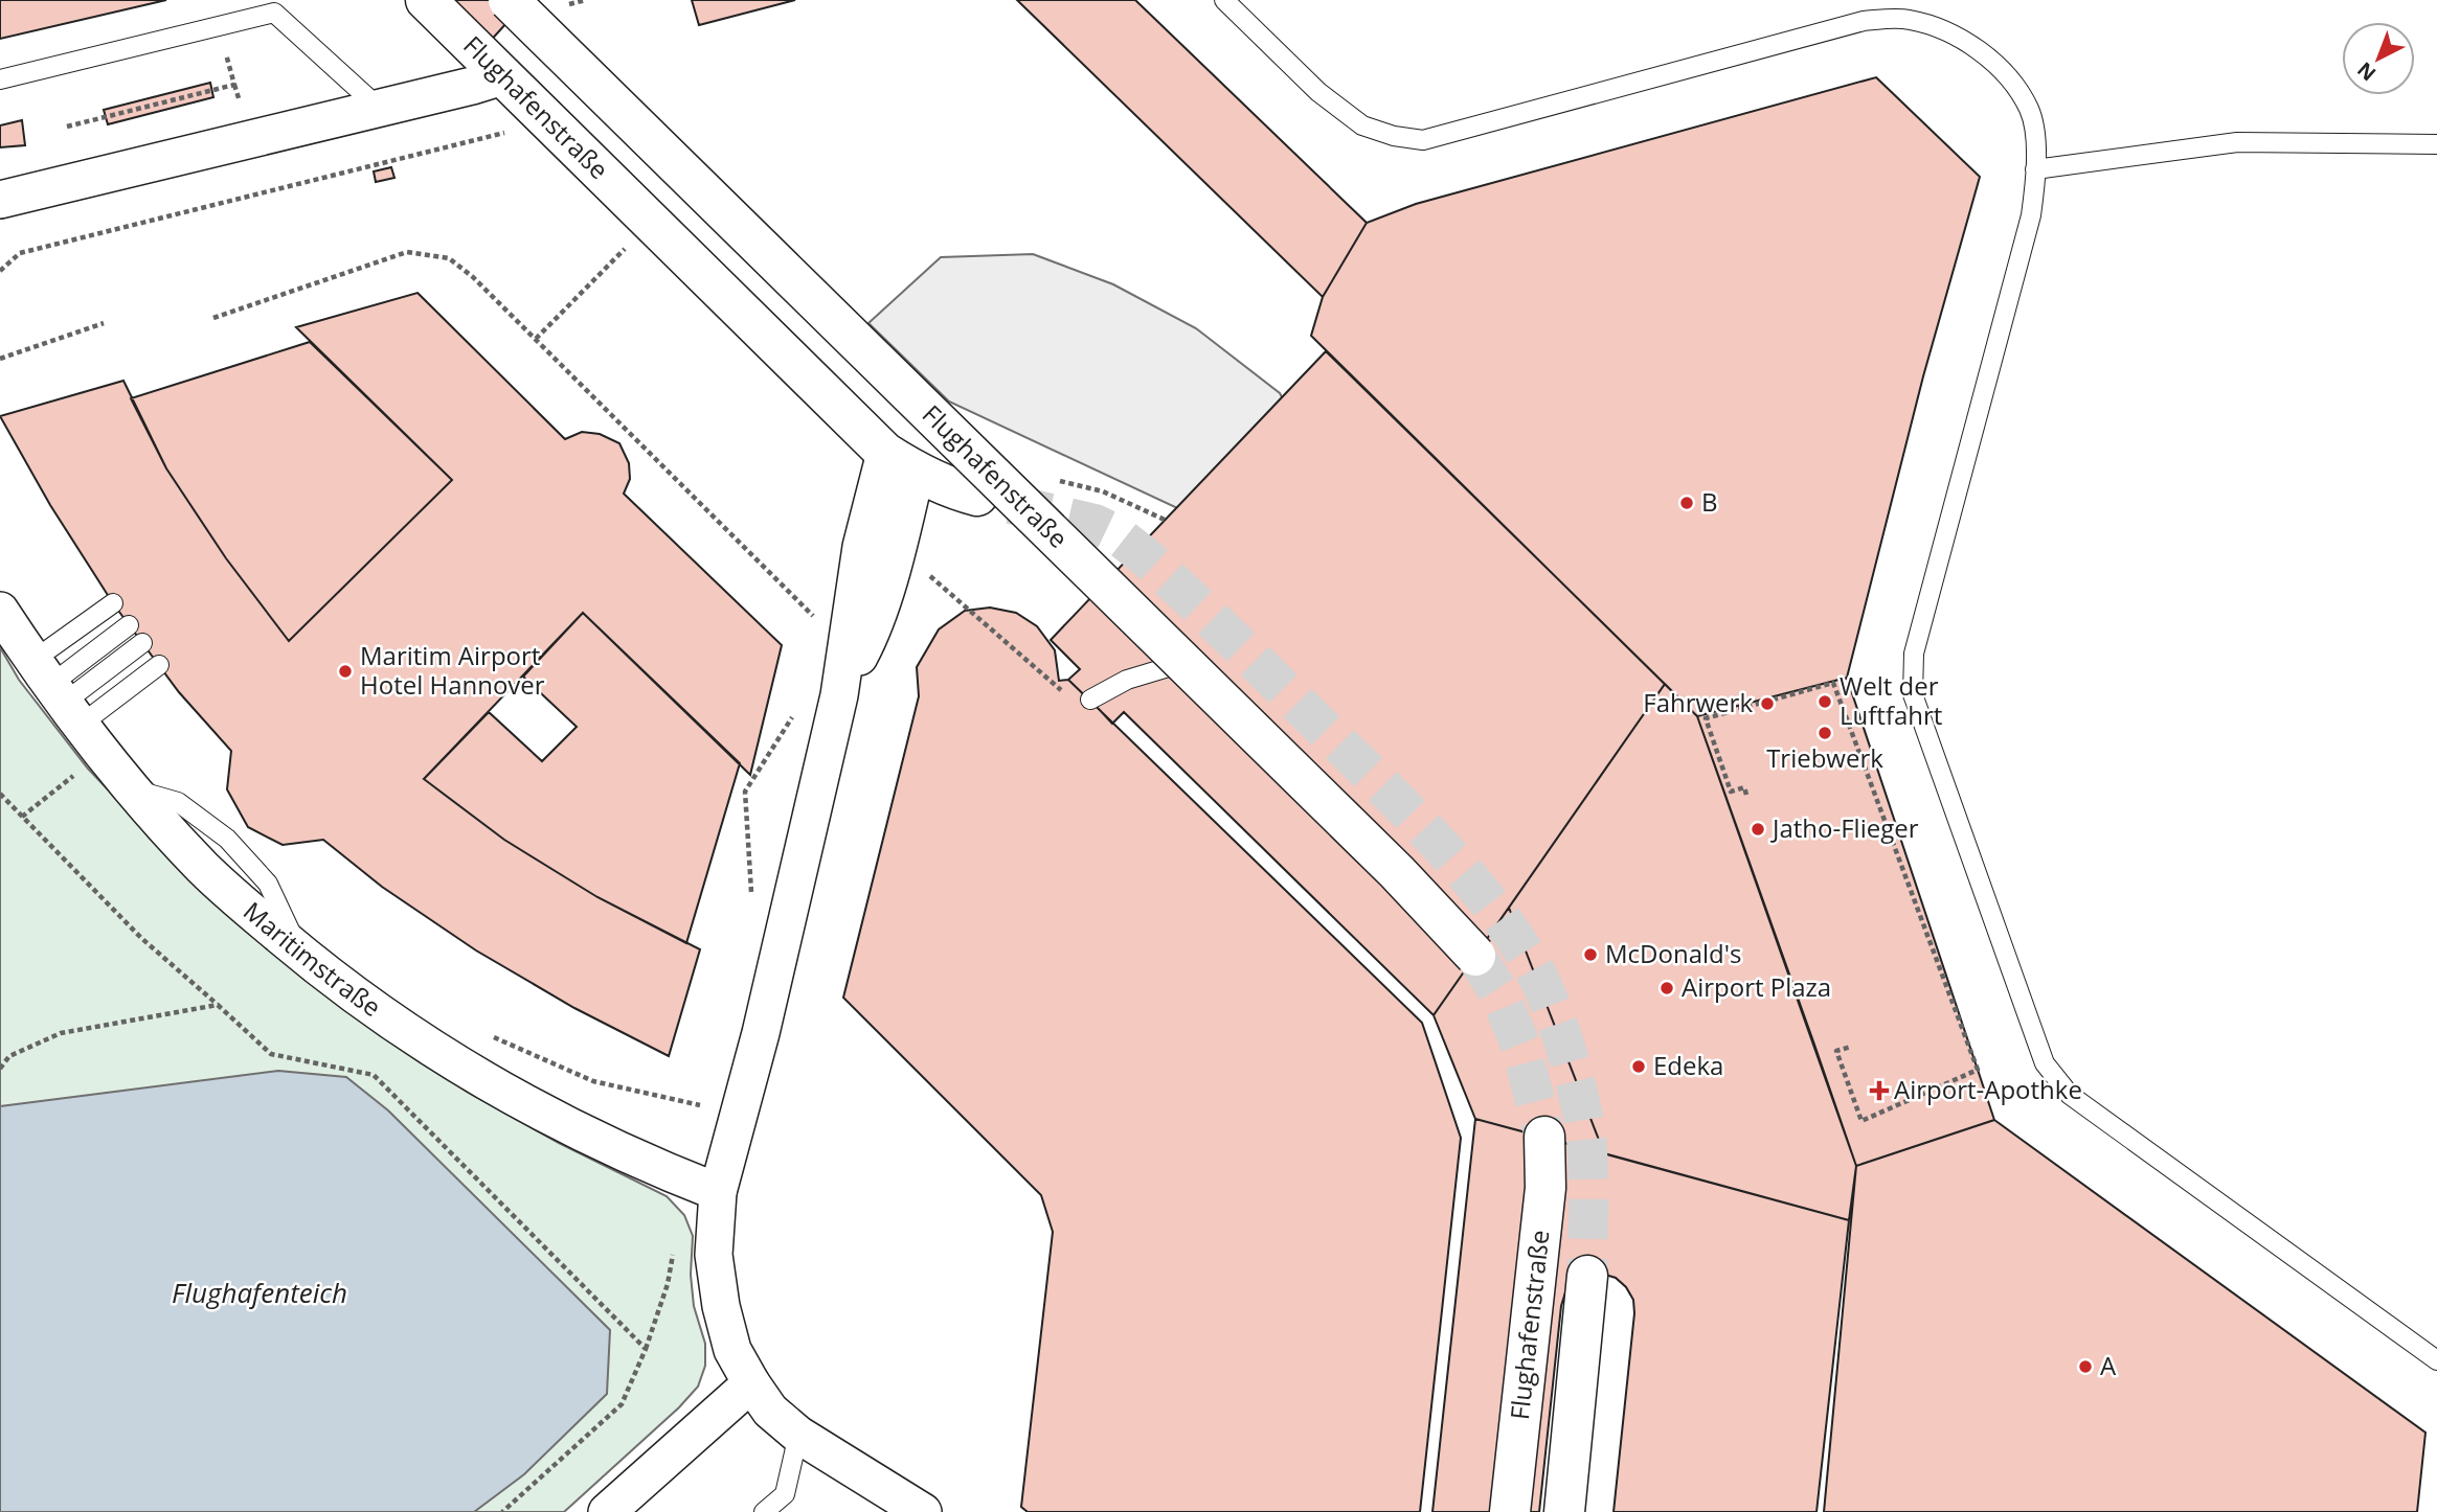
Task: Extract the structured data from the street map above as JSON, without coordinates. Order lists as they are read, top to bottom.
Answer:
{
  "streets": {
    "main road": ["Flughafenstraße"],
    "street": ["Maritimstraße"]
  },
  "water": ["Flughafenteich"],
  "places": {
    "other": [
      "B",
      "Maritim Airport Hotel Hannover",
      "Welt der Luftfahrt",
      "Fahrwerk",
      "Triebwerk",
      "Jatho-Flieger",
      "McDonald's",
      "Airport Plaza",
      "Edeka",
      "A"
    ],
    "health": ["Airport-Apothke"]
  },
  "north": "bottom left"
}
